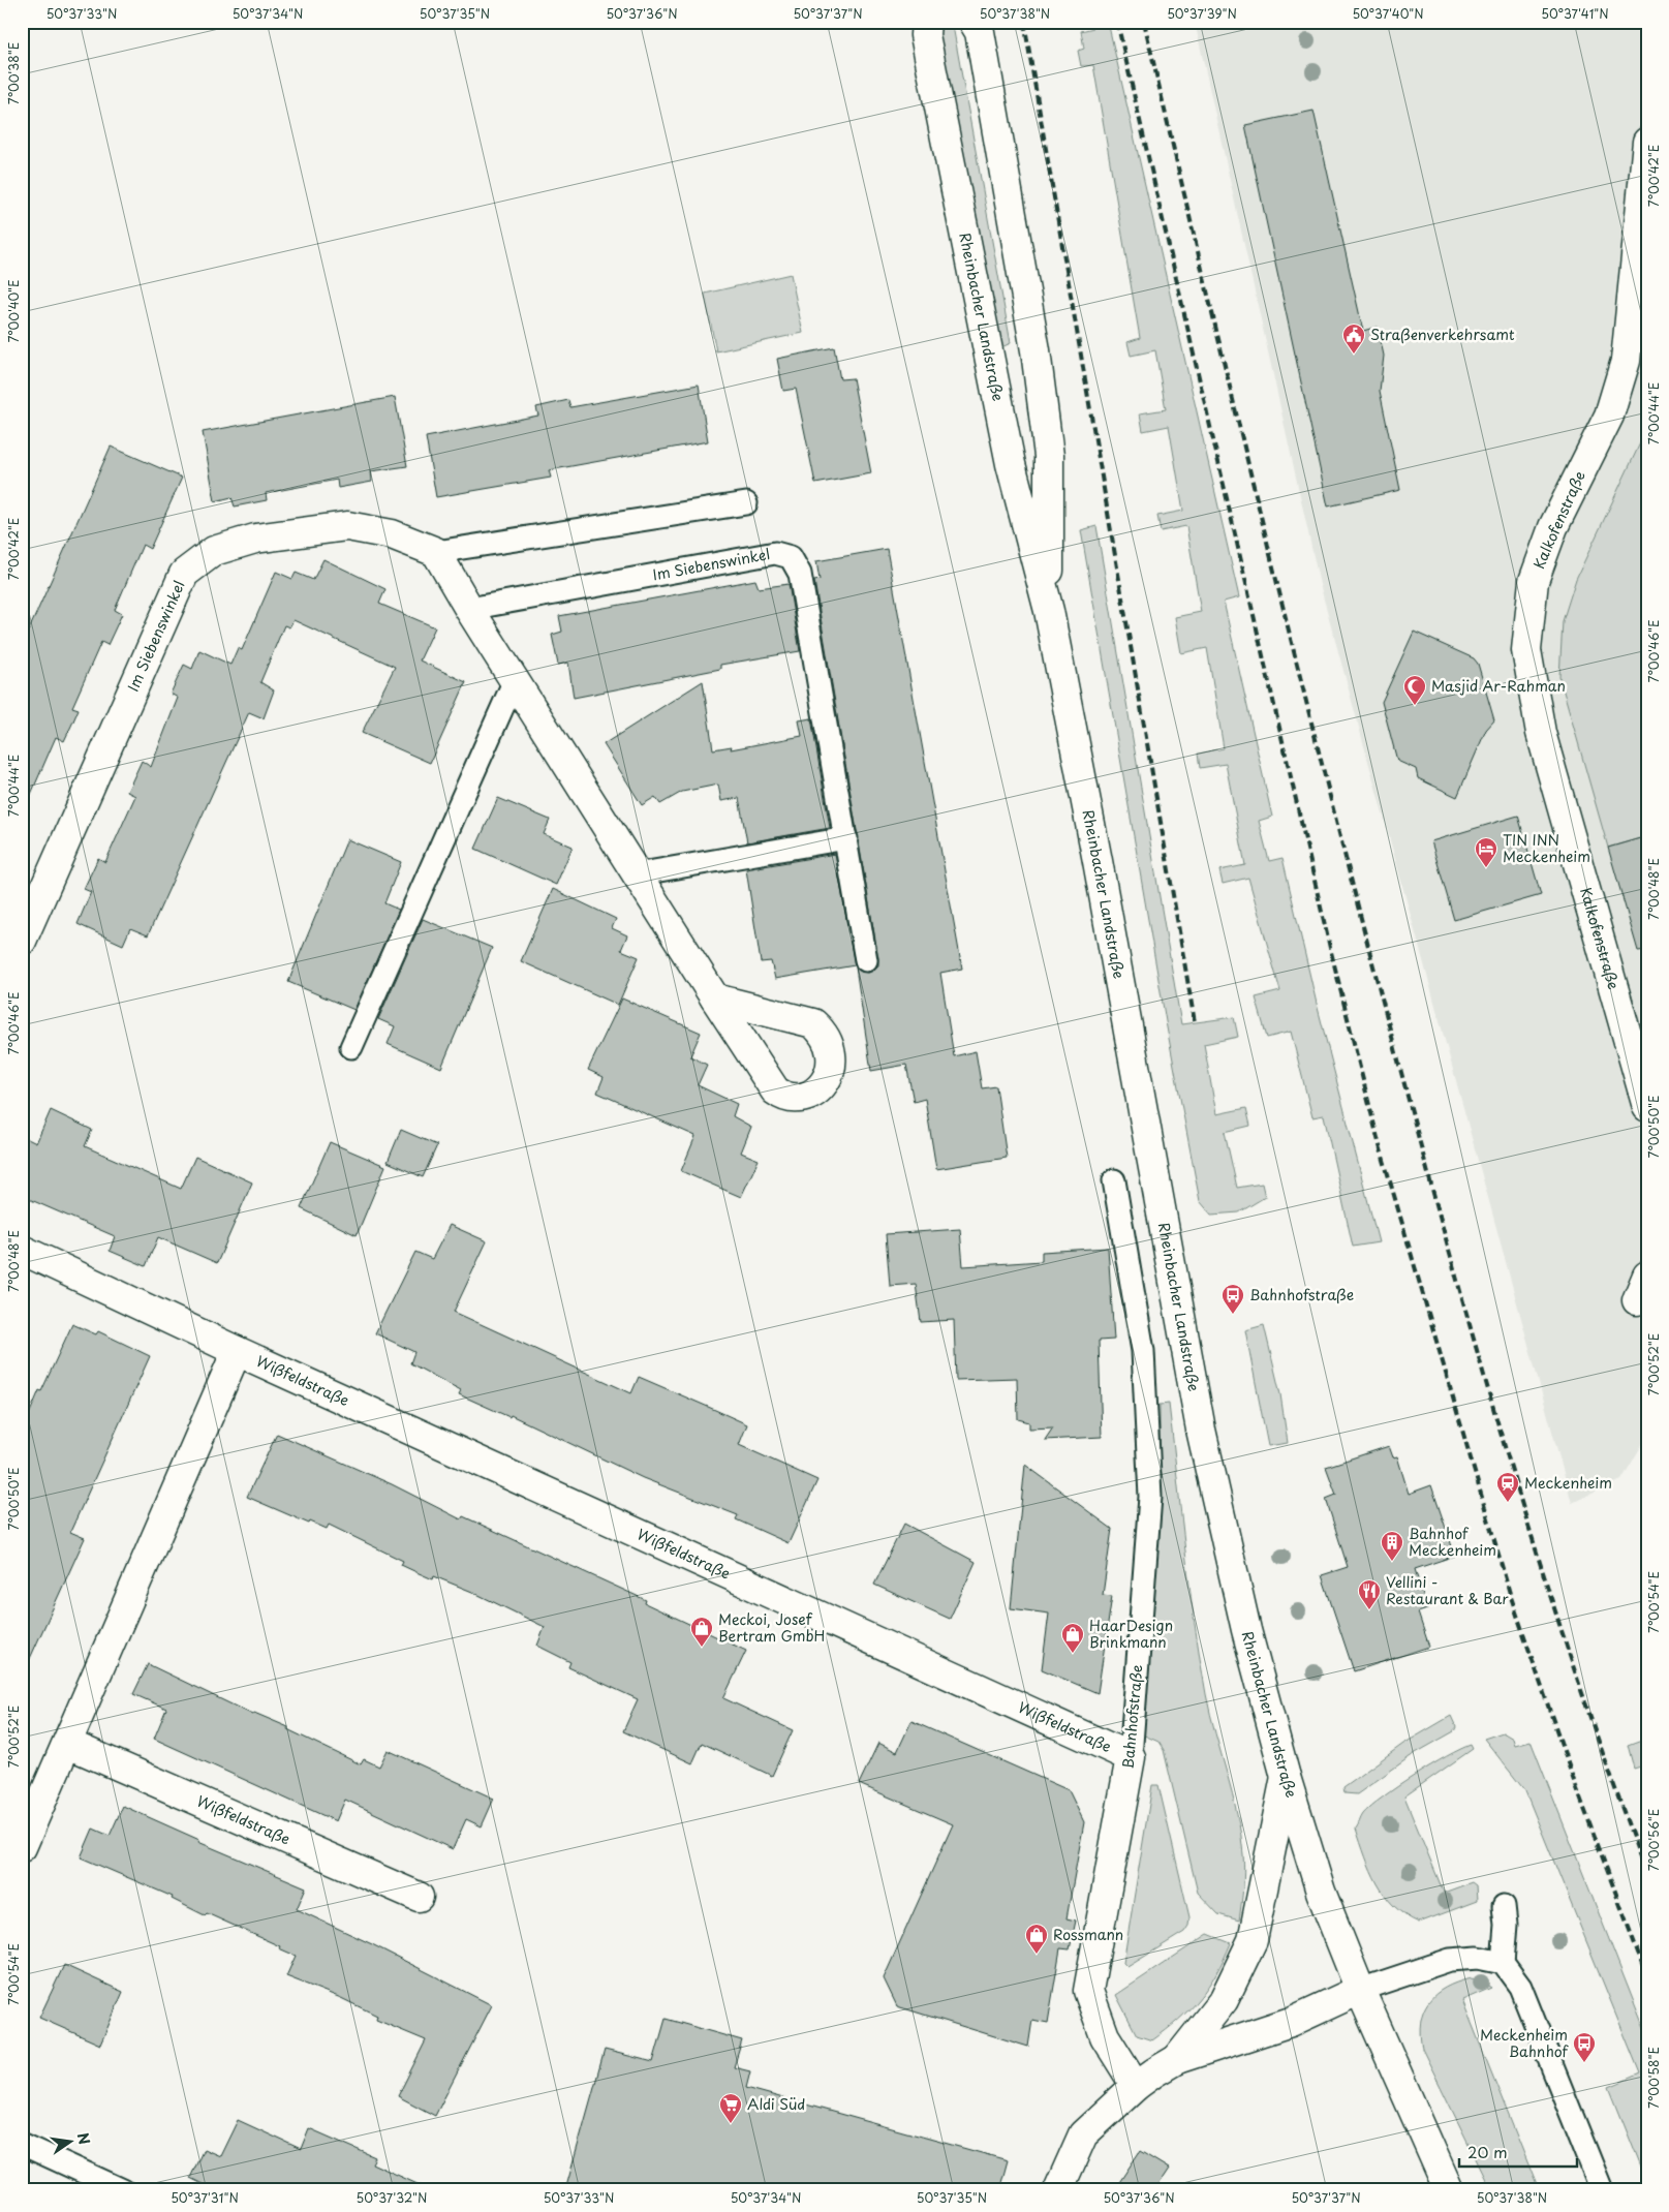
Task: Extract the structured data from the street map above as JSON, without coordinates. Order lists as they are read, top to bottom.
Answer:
{
  "streets": {
    "street": [
      "Rheinbacher Landstraße",
      "Kalkofenstraße",
      "Im Siebenswinkel",
      "Wißfeldstraße",
      "Bahnhofstraße"
    ]
  },
  "crossings": [
    ["Wißfeldstraße", "Bahnhofstraße"]
  ],
  "places": {
    "public building": ["Straßenverkehrsamt"],
    "mosque": ["Masjid Ar-Rahman"],
    "hotel": ["TIN INN Meckenheim"],
    "bus stop": ["Bahnhofstraße", "Meckenheim Bahnhof"],
    "station": ["Meckenheim"],
    "building": ["Bahnhof Meckenheim"],
    "restaurant": ["Vellini - Restaurant & Bar"],
    "shop": ["Meckoi, Josef Bertram GmbH", "HaarDesign Brinkmann", "Rossmann"],
    "supermarket": ["Aldi Süd"]
  },
  "scale_bar": "20 m",
  "north": "right",
  "coordinates": [
    "50°37'33\"N",
    "50°37'34\"N",
    "50°37'35\"N",
    "50°37'36\"N",
    "50°37'37\"N",
    "50°37'38\"N",
    "50°37'39\"N",
    "50°37'40\"N",
    "50°37'41\"N",
    "7°00'38\"E",
    "7°00'42\"E",
    "7°00'40\"E",
    "7°00'44\"E",
    "7°00'46\"E",
    "7°00'48\"E",
    "7°00'50\"E",
    "7°00'52\"E",
    "7°00'54\"E",
    "7°00'56\"E",
    "7°00'58\"E",
    "50°37'31\"N",
    "50°37'32\"N"
  ]
}
